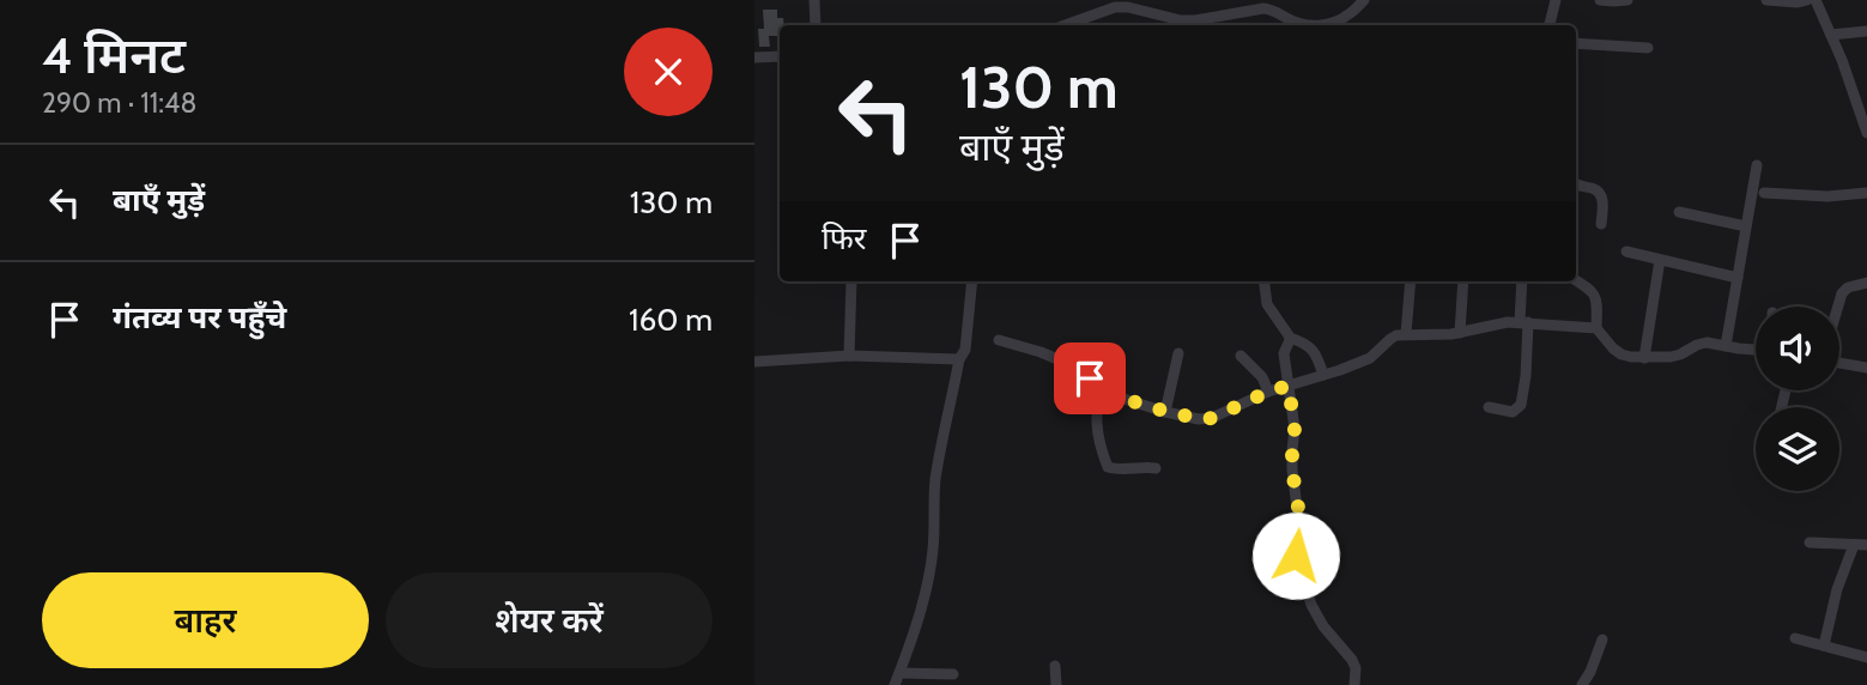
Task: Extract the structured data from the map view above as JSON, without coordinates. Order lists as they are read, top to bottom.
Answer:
{
  "page": {
    "heading": ["4 मिनट", "290 m · 11:48"],
    "turn": ["130 m", "बाएँ मुड़ें"],
    "list": [
      {
        "name": "बाएँ मुड़ें",
        "value": "130 m"
      },
      {
        "name": "गंतव्य पर पहुँचे",
        "value": "160 m"
      }
    ],
    "then": "फिर",
    "buttons": ["बाहर", "शेयर करें"]
  }
}
